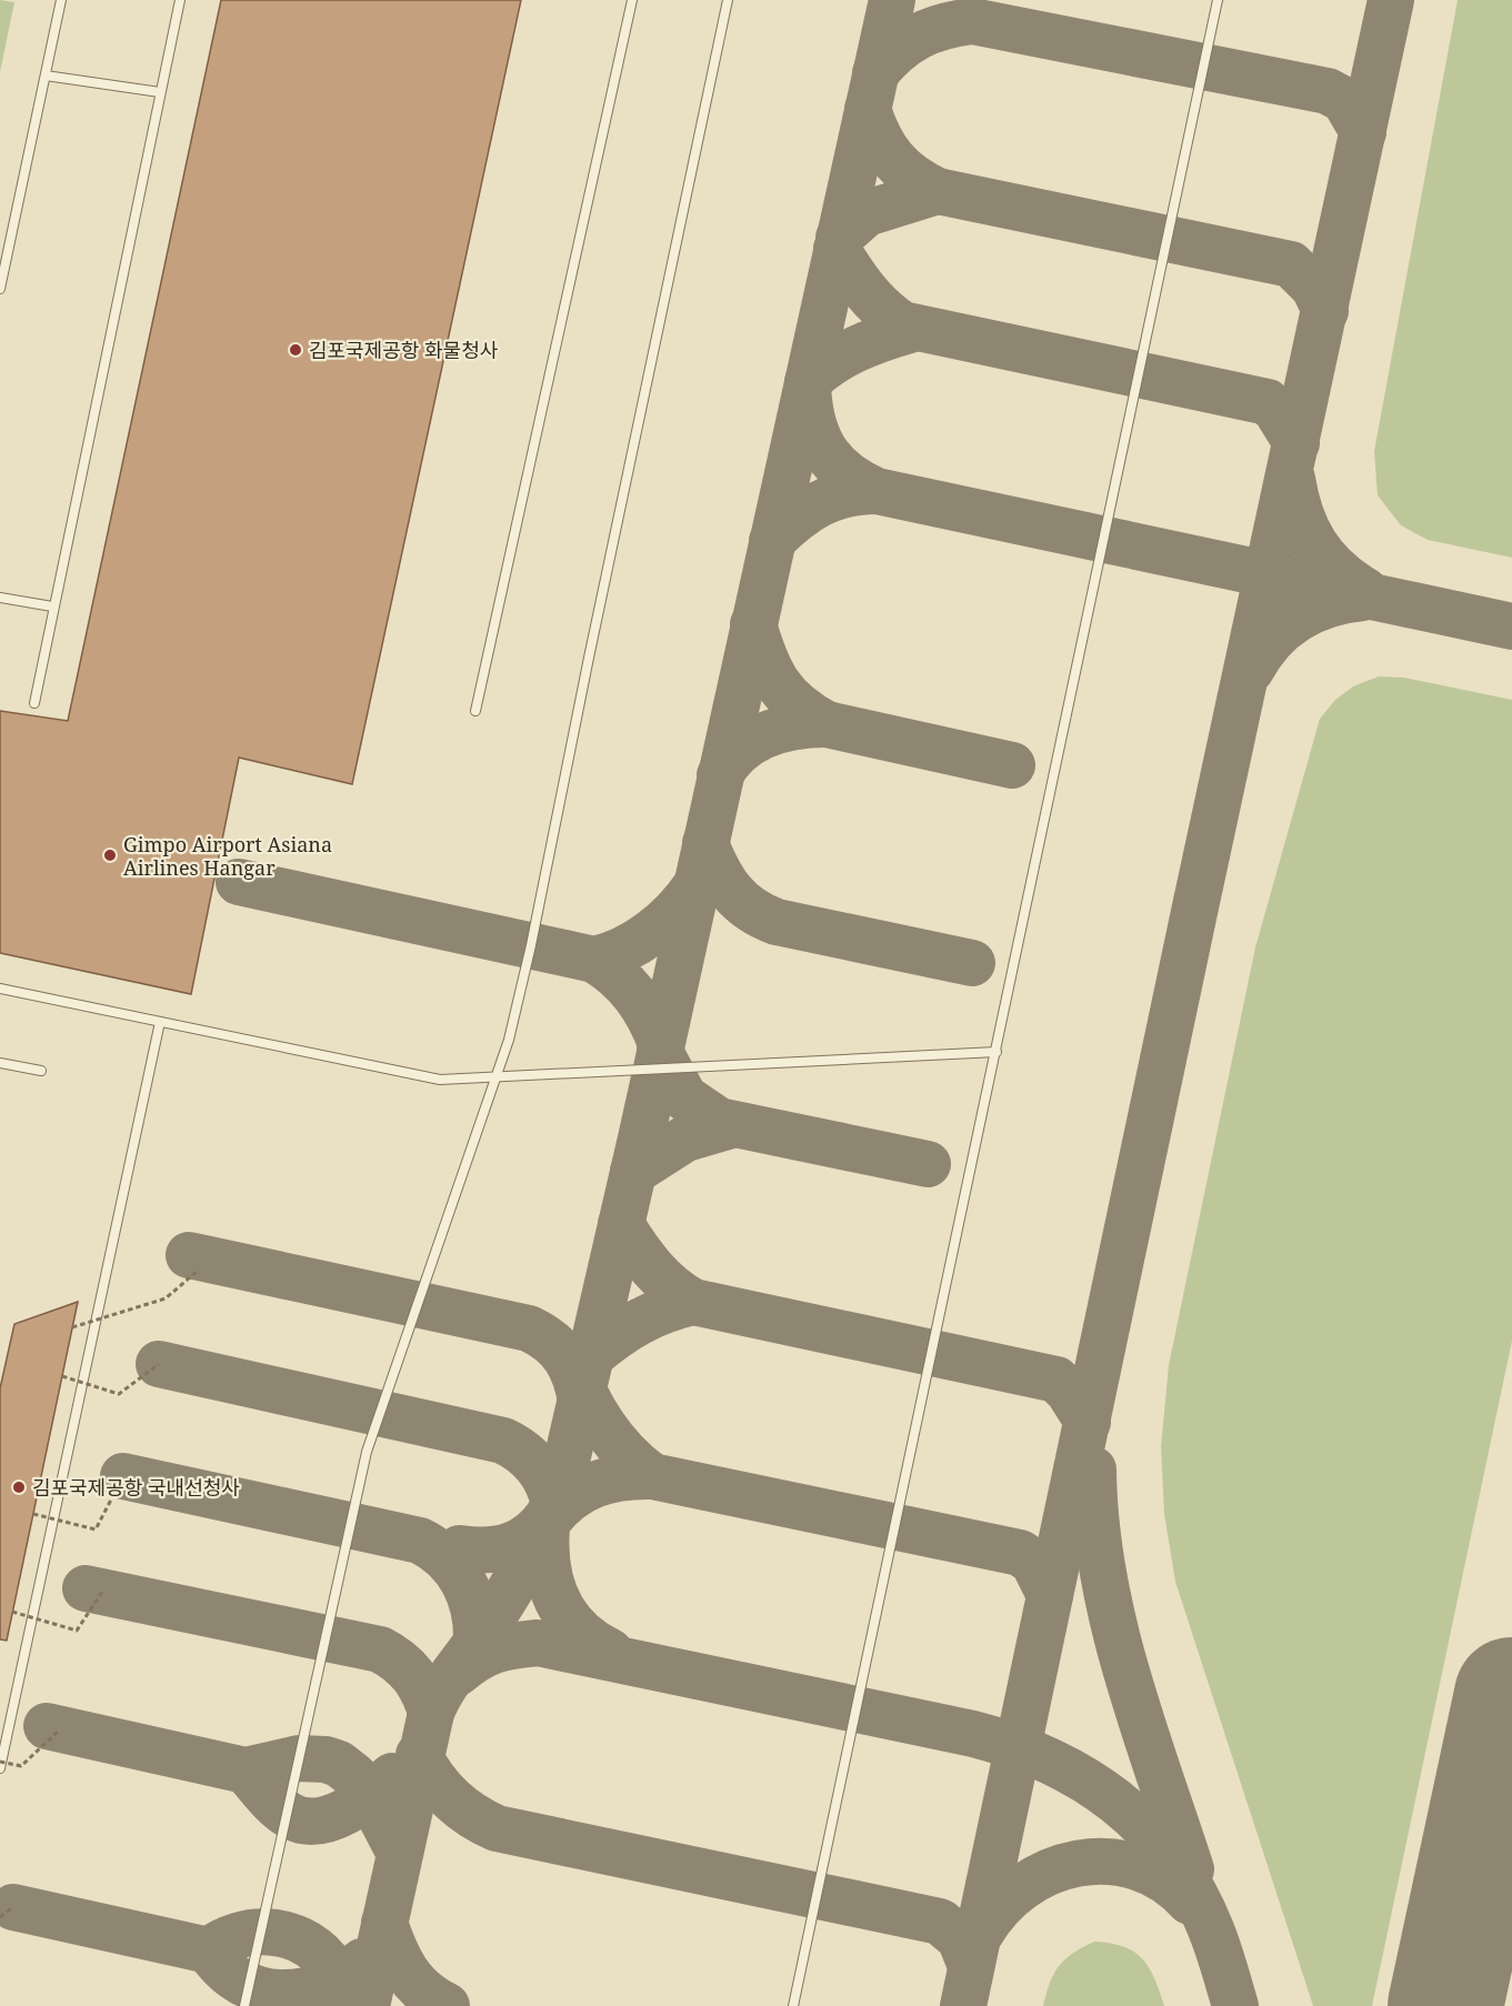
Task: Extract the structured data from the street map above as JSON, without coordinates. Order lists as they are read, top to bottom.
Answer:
{
  "places": ["김포국제공항 화물청사", "Gimpo Airport Asiana Airlines Hangar", "김포국제공항 국내선청사"]
}
